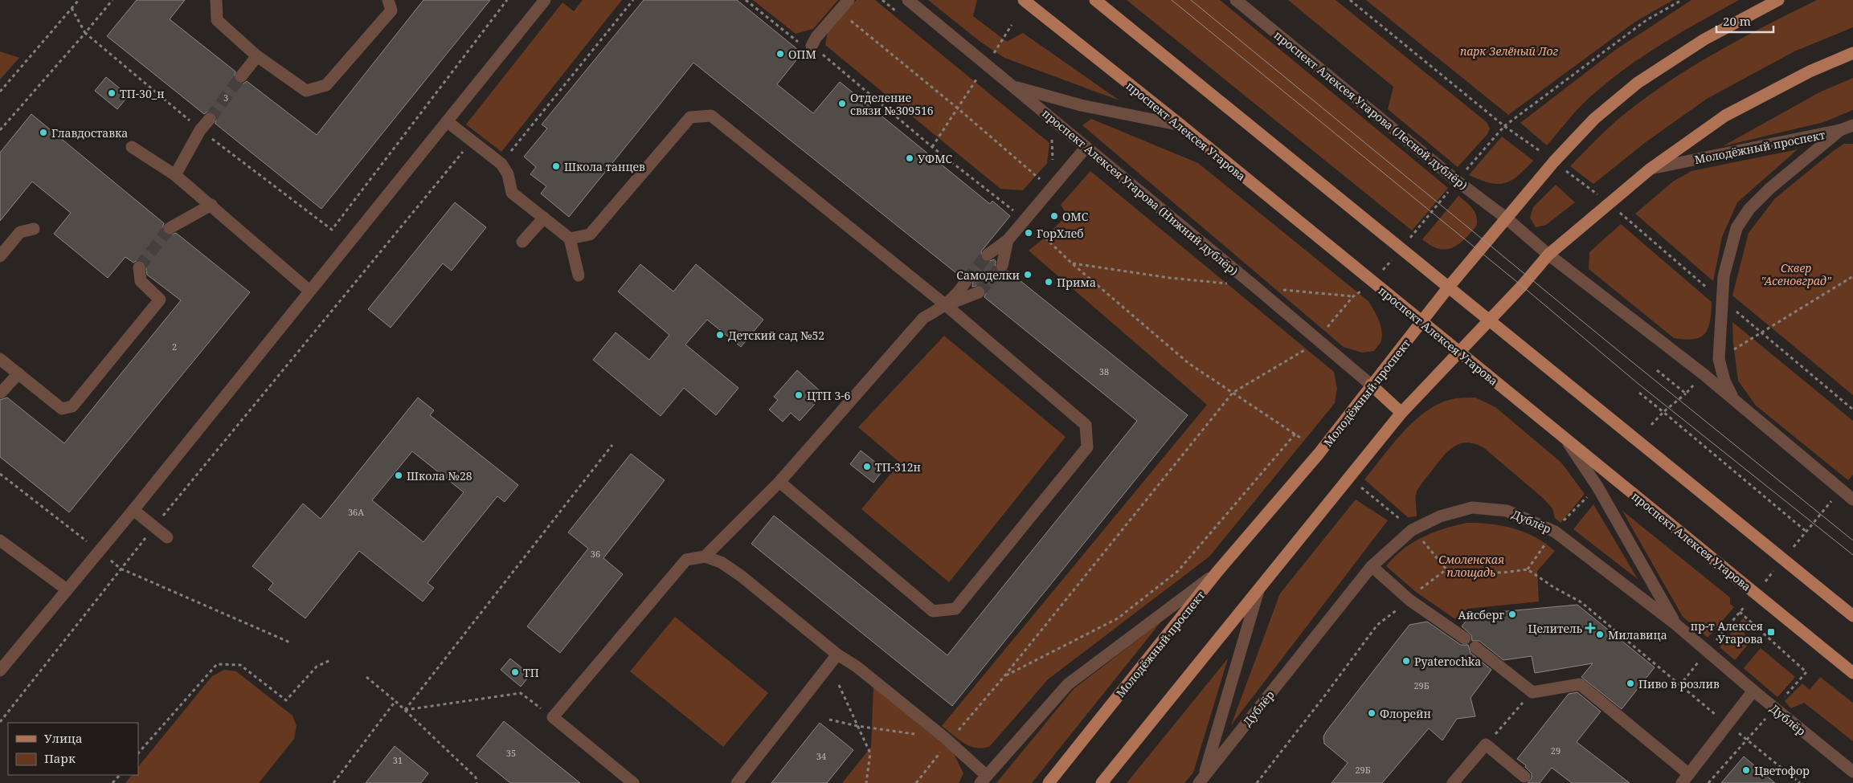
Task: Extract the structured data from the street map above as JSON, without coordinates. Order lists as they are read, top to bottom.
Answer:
{
  "streets": {
    "main road": ["проспект Алексея Угарова", "Молодёжный проспект"],
    "street": ["проспект Алексея Угарова (Лесной дублёр)", "проспект Алексея Угарова (Нижний дублёр)", "Дублёр"]
  },
  "crossings": [
    ["проспект Алексея Угарова (Лесной дублёр)", "Молодёжный проспект"],
    ["проспект Алексея Угарова", "Молодёжный проспект"],
    ["Молодёжный проспект", "проспект Алексея Угарова (Нижний дублёр)"],
    ["Молодёжный проспект", "Дублёр"]
  ],
  "parks": ["парк Зелёный Лог", "Сквер \"Асеновград\"", "Смоленская площадь"],
  "places": {
    "other": [
      "ОПМ",
      "ТП-30_н",
      "Отделение связи №309516",
      "Главдоставка",
      "УФМС",
      "Школа танцев",
      "ОМС",
      "ГорХлеб",
      "Самоделки",
      "Прима",
      "Детский сад №52",
      "ЦТП 3-6",
      "ТП-312н",
      "Школа №28",
      "Айсберг",
      "Милавица",
      "Pyaterochka",
      "ТП",
      "Пиво в розлив",
      "Флорейн",
      "Цветофор"
    ],
    "health": ["Целитель"],
    "transit": ["пр-т Алексея Угарова"]
  },
  "house_numbers": [
    "3",
    "2",
    "38",
    "36А",
    "36",
    "29Б",
    "29",
    "35",
    "34",
    "31",
    "29Б"
  ],
  "legend": ["Улица", "Парк"],
  "scale_bar": "20 m"
}
